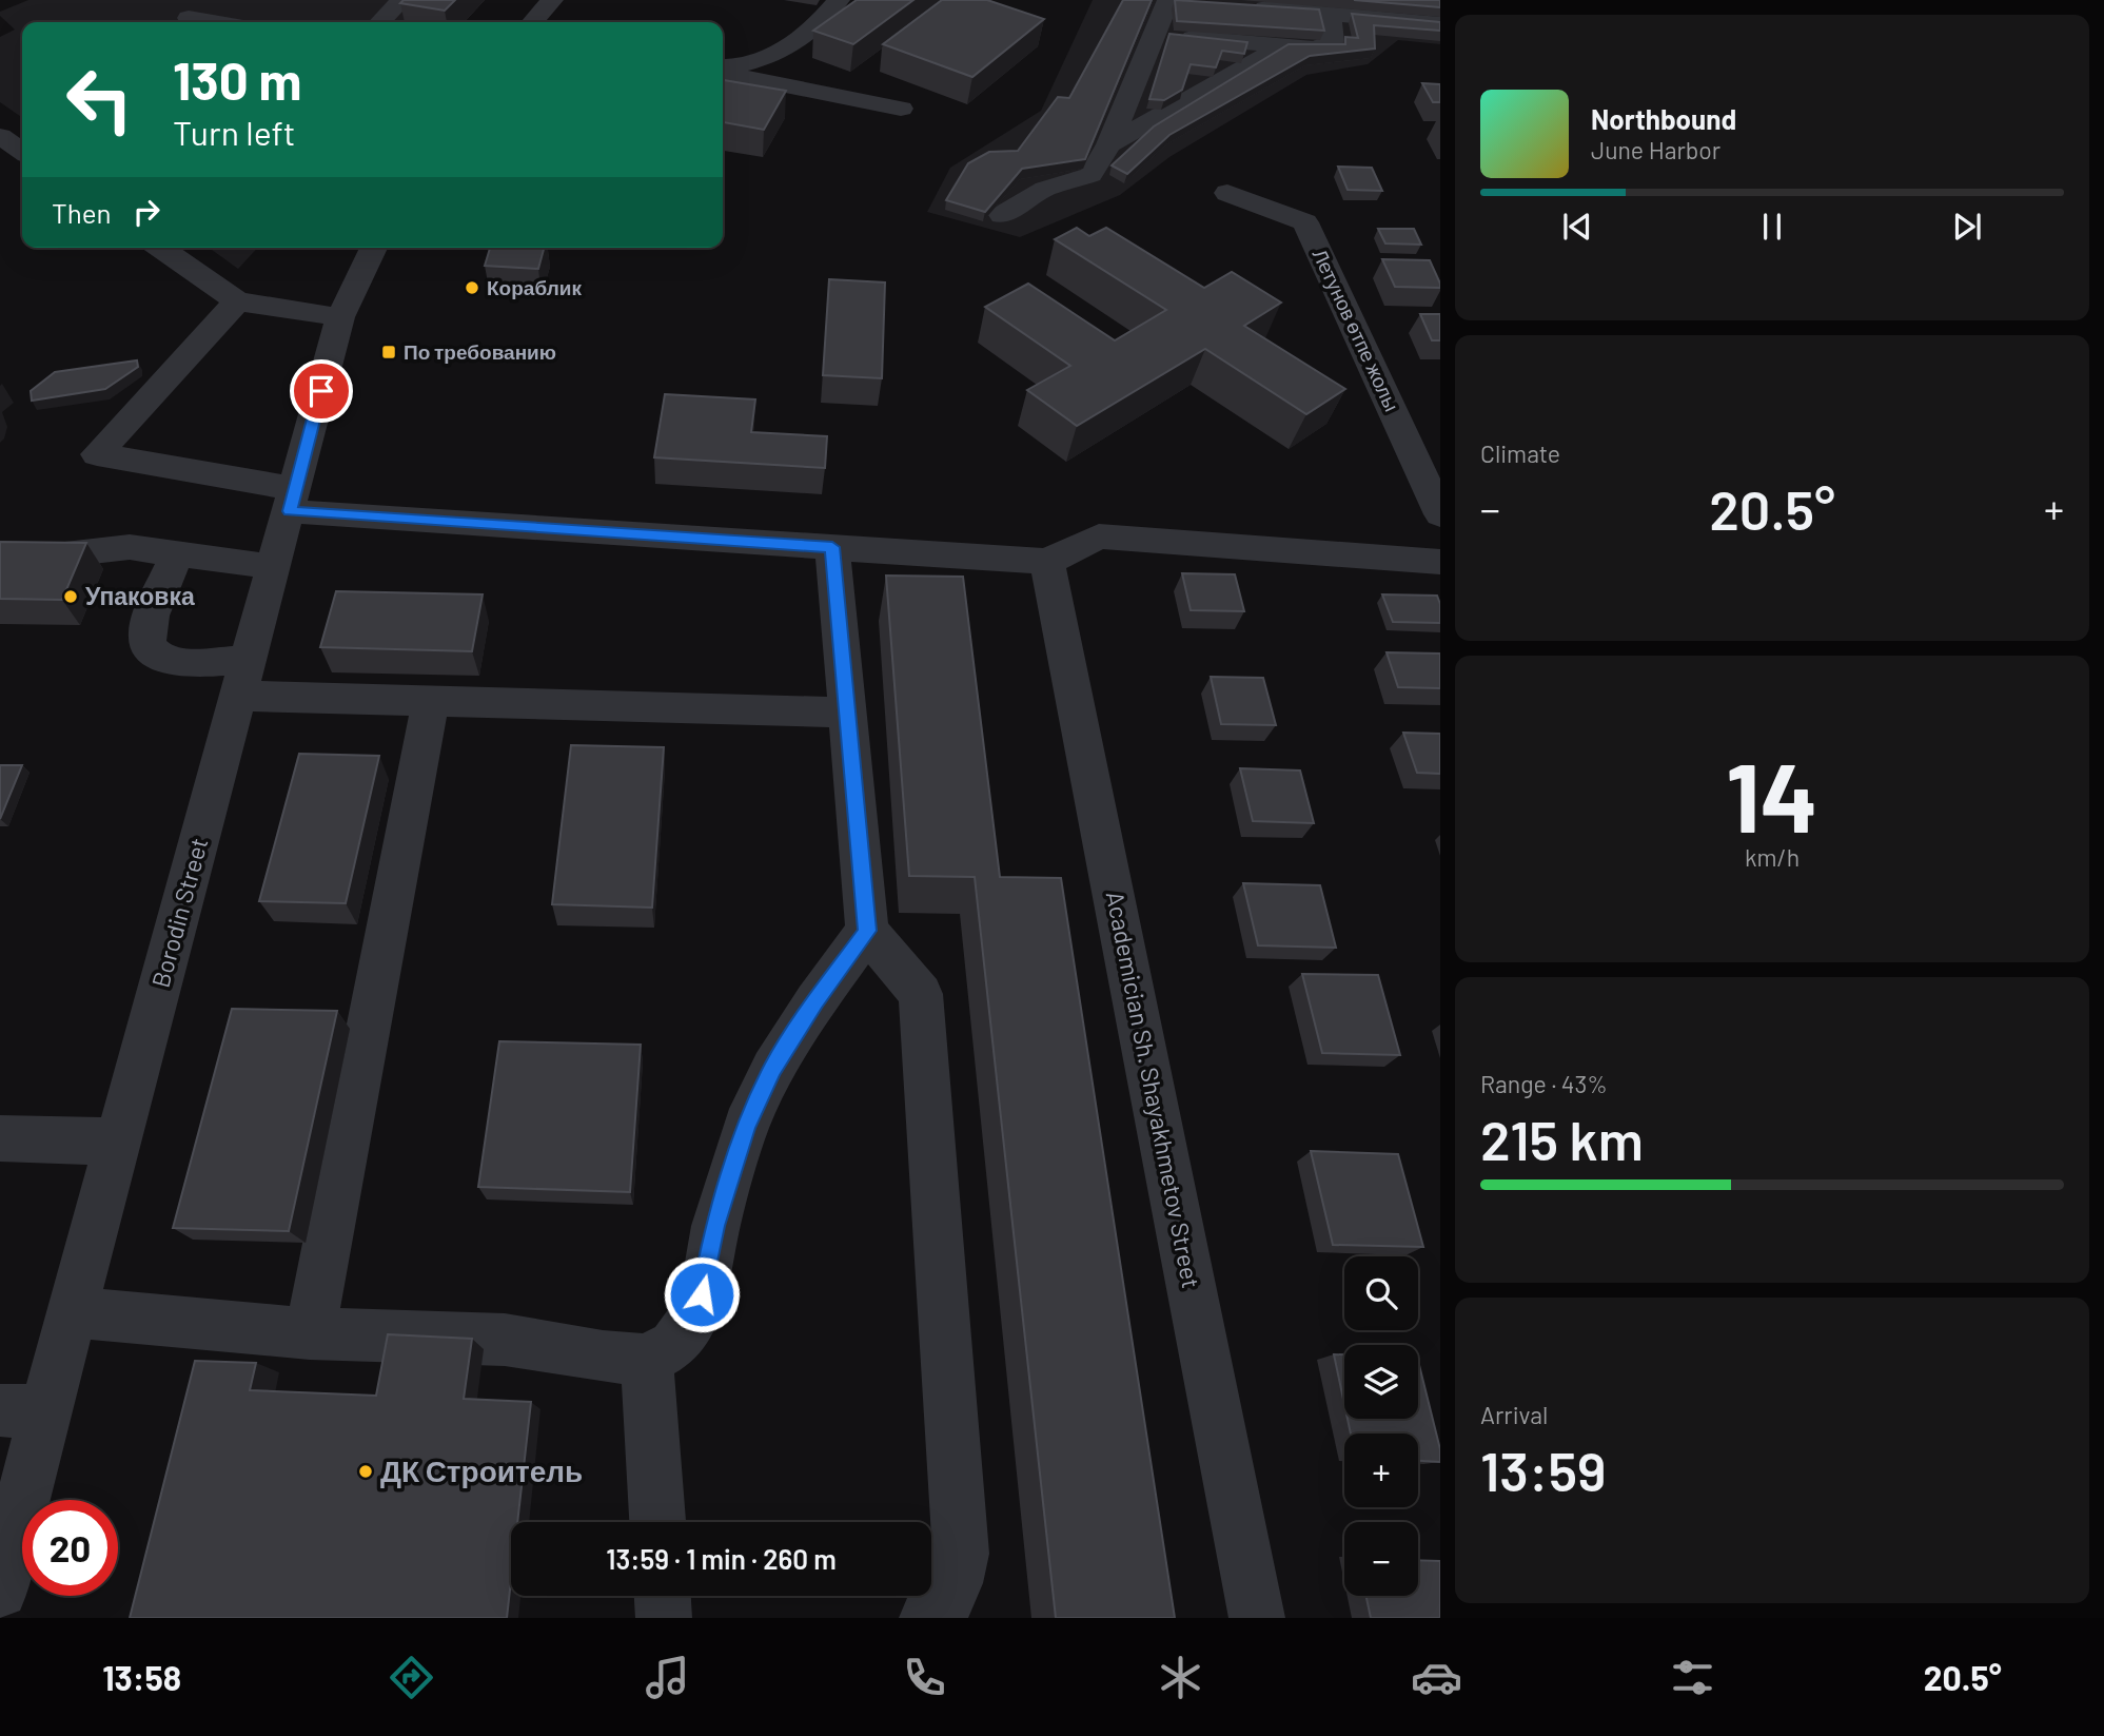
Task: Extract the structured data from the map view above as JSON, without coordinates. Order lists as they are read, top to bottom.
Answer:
{
  "streets": {
    "street": ["Летунов өтпе жолы", "Borodin Street", "Academician Sh. Shayakhmetov Street"]
  },
  "places": {
    "other": ["Кораблик", "Упаковка", "ДК Строитель"],
    "transit": ["По требованию"]
  },
  "page": {
    "turn": ["130 m", "Turn left"],
    "song": ["Northbound", "June Harbor"],
    "then": "Then",
    "tile": [
      "Climate",
      ["14", "km/h"],
      ["Range · 43%", "215 km"],
      ["Arrival", "13:59"]
    ],
    "heat": ["−", "20.5°", "+"],
    "map_buttons": ["+", "−"],
    "limit": "20",
    "trip": "13:59 · 1 min · 260 m",
    "tabs": ["13:58", "20.5°"]
  }
}
